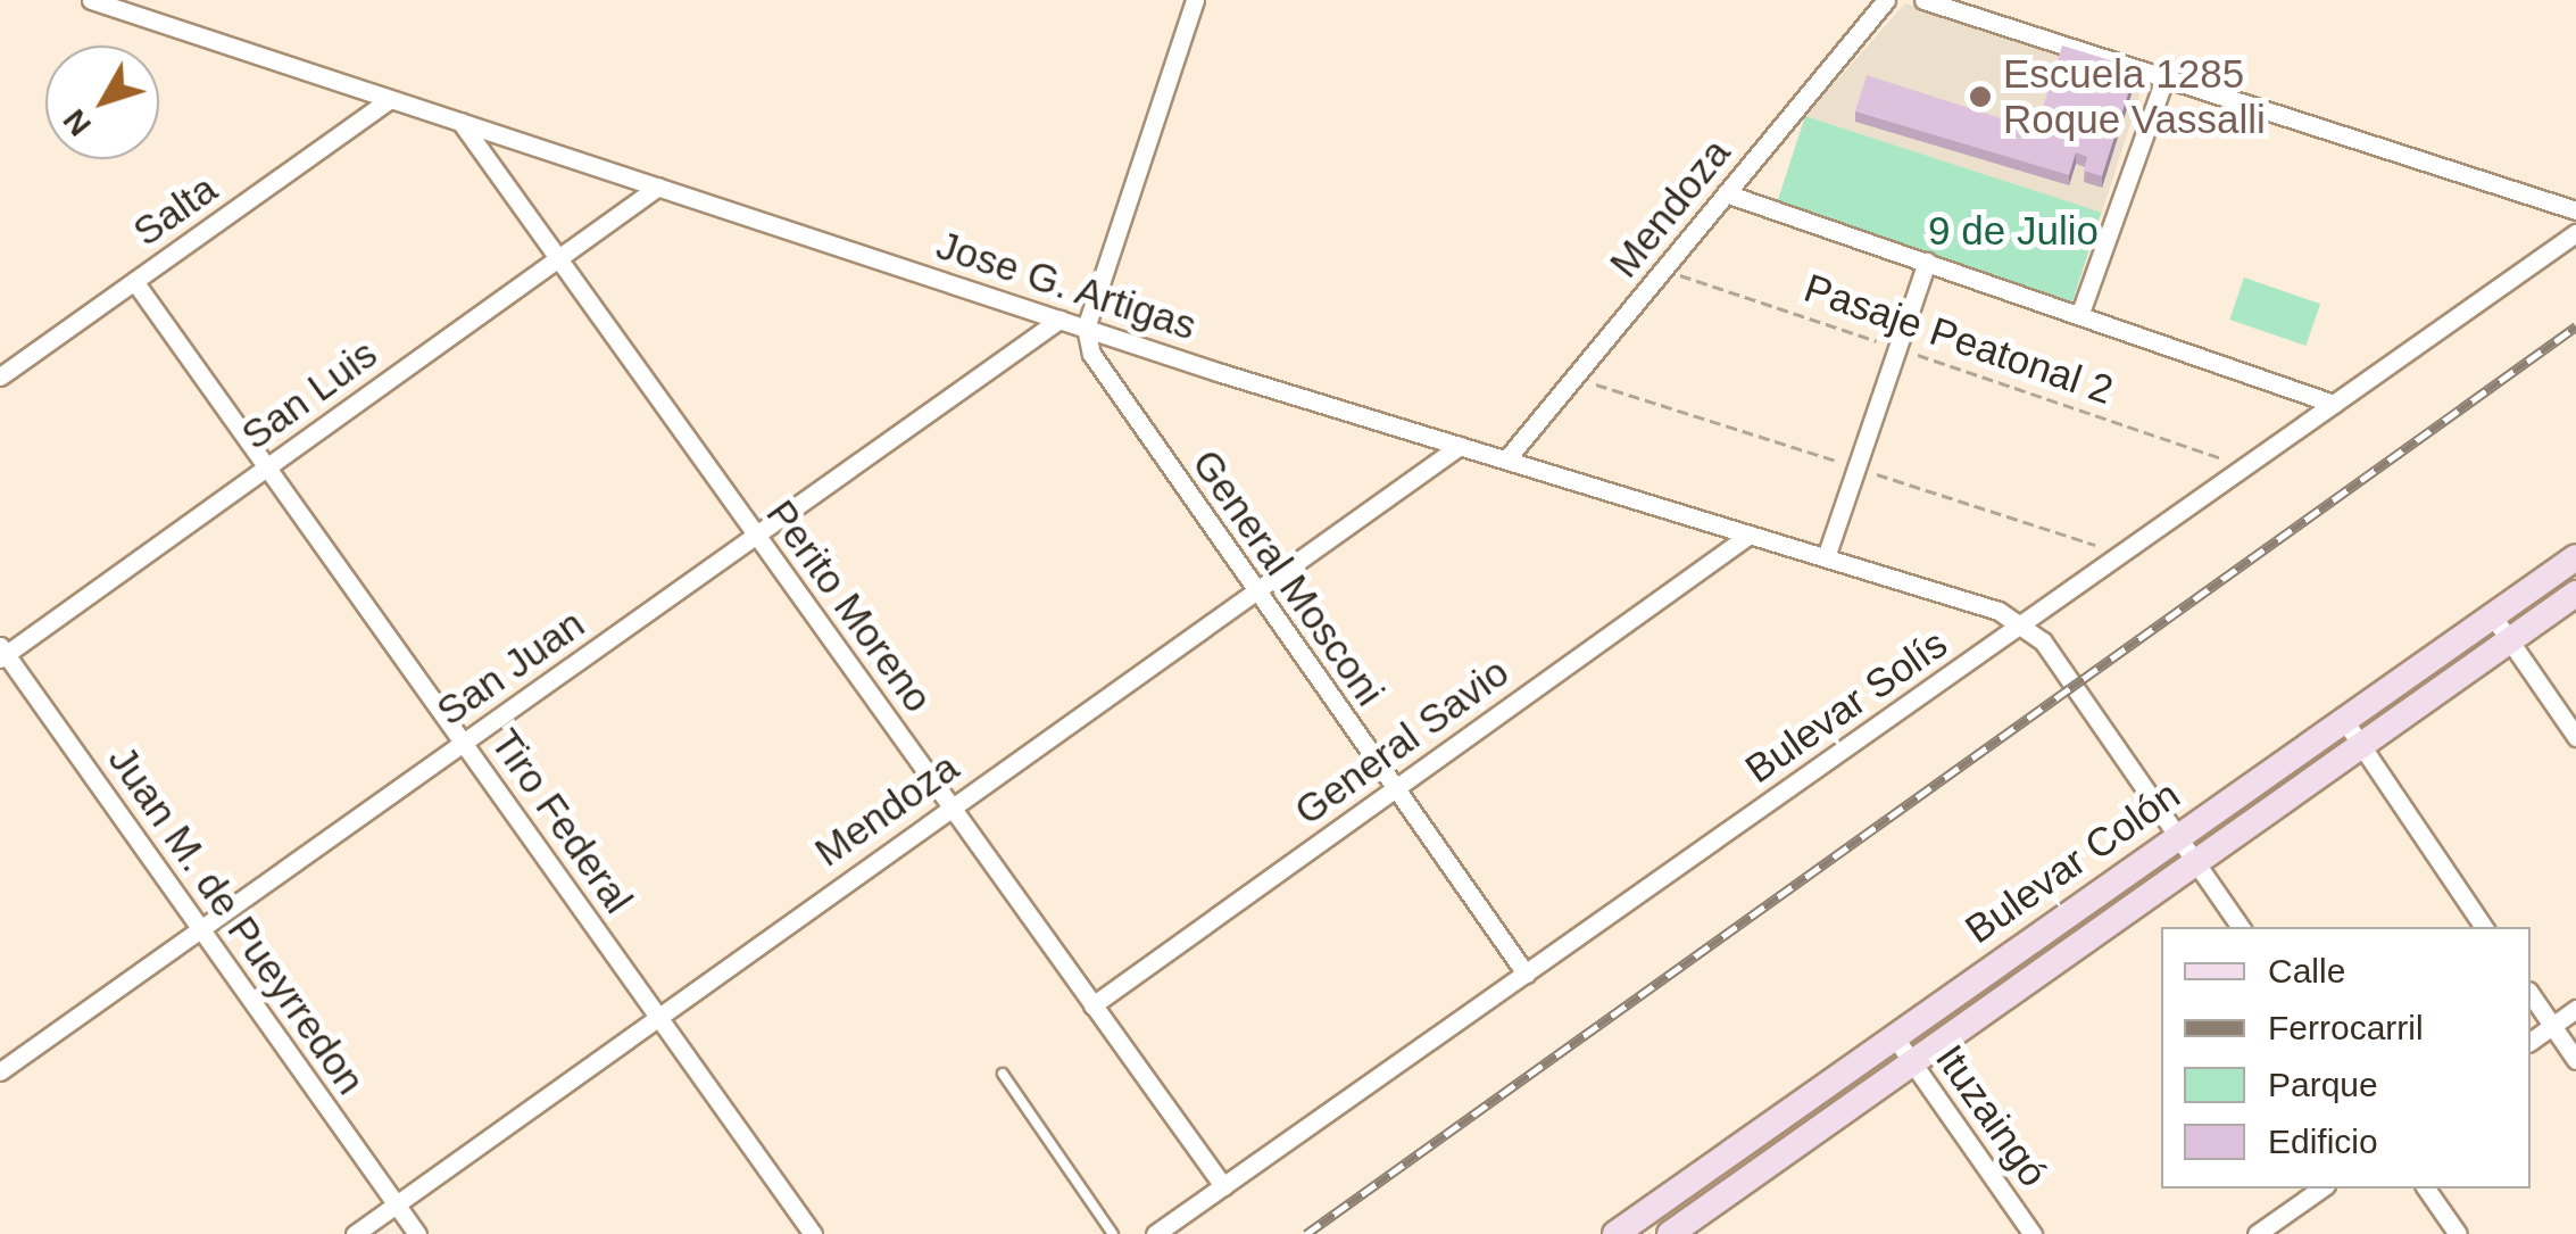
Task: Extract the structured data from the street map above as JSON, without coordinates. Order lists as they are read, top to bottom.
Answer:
{
  "streets": {
    "main road": ["Bulevar Colón"],
    "street": [
      "Mendoza",
      "Salta",
      "Jose G. Artigas",
      "San Luis",
      "General Mosconi",
      "Perito Moreno",
      "San Juan",
      "Bulevar Solís",
      "General Savio",
      "Tiro Federal",
      "Juan M. de Pueyrredon",
      "Ituzaingó"
    ],
    "path": ["Pasaje Peatonal 2"]
  },
  "crossings": [
    ["Mendoza", "Jose G. Artigas"],
    ["Mendoza", "General Mosconi"],
    ["Mendoza", "Perito Moreno"],
    ["Mendoza", "Tiro Federal"],
    ["Mendoza", "Juan M. de Pueyrredon"],
    ["Salta", "Jose G. Artigas"],
    ["Salta", "Tiro Federal"],
    ["Jose G. Artigas", "San Luis"],
    ["Jose G. Artigas", "General Mosconi"],
    ["Jose G. Artigas", "Perito Moreno"],
    ["Jose G. Artigas", "San Juan"],
    ["Jose G. Artigas", "Bulevar Solís"],
    ["Jose G. Artigas", "General Savio"],
    ["San Luis", "Perito Moreno"],
    ["San Luis", "Tiro Federal"],
    ["San Luis", "Juan M. de Pueyrredon"],
    ["General Mosconi", "Bulevar Solís"],
    ["General Mosconi", "General Savio"],
    ["Perito Moreno", "San Juan"],
    ["Perito Moreno", "Bulevar Solís"],
    ["Perito Moreno", "General Savio"],
    ["San Juan", "Tiro Federal"],
    ["San Juan", "Juan M. de Pueyrredon"],
    ["Bulevar Colón", "Ituzaingó"]
  ],
  "parks": ["9 de Julio"],
  "places": ["Escuela 1285 Roque Vassalli"],
  "legend": [
    "Calle",
    "Ferrocarril",
    "Parque",
    "Edificio"
  ],
  "north": "bottom left"
}
